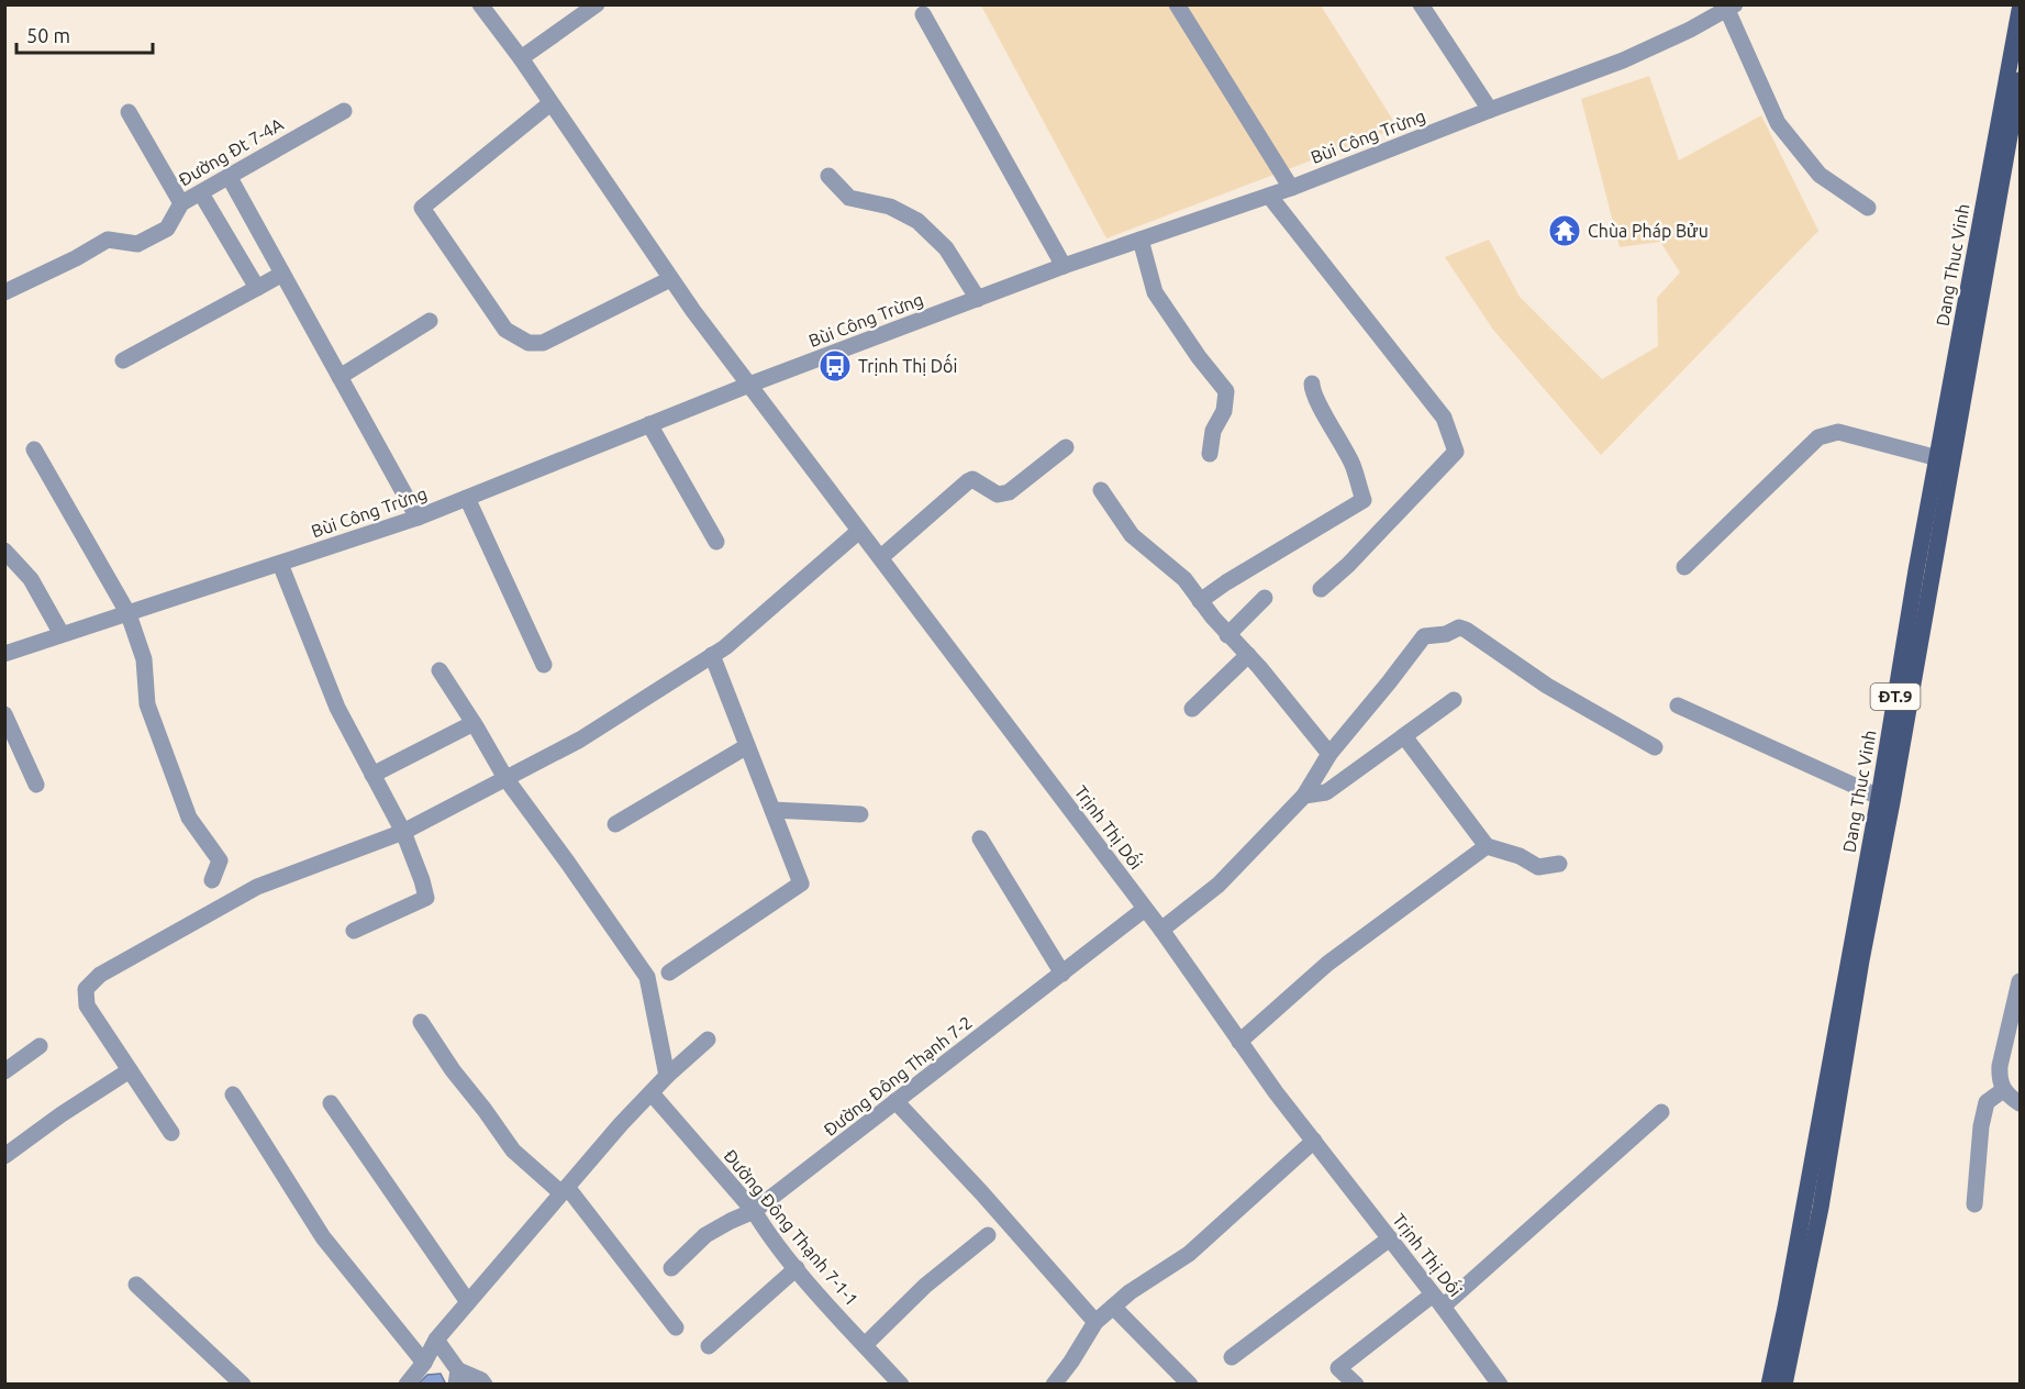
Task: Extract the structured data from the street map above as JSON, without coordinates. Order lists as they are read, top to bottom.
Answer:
{
  "streets": {
    "main road": ["Dang Thuc Vinh", "ĐT.9"],
    "street": [
      "Bùi Công Trừng",
      "Đường Đt 7-4A",
      "Trịnh Thị Dối",
      "Đường Đông Thạnh 7-2",
      "Đường Đông Thạnh 7-1-1"
    ]
  },
  "crossings": [
    ["Bùi Công Trừng", "Trịnh Thị Dối"],
    ["Trịnh Thị Dối", "Đường Đông Thạnh 7-2"],
    ["Đường Đông Thạnh 7-2", "Đường Đông Thạnh 7-1-1"]
  ],
  "places": {
    "temple": ["Chùa Pháp Bửu"],
    "bus stop": ["Trịnh Thị Dối"]
  },
  "scale_bar": "50 m"
}
